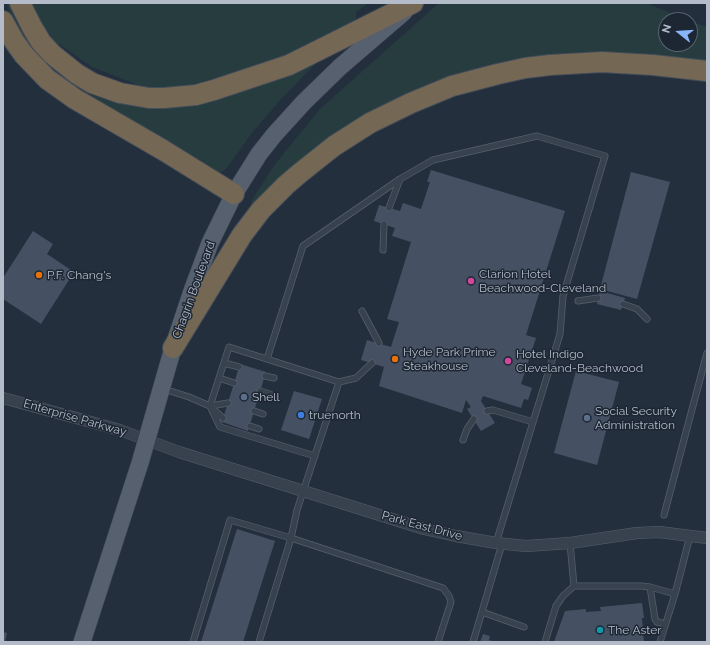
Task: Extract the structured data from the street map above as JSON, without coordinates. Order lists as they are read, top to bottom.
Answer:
{
  "streets": {
    "main road": ["Chagrin Boulevard"],
    "street": ["Enterprise Parkway", "Park East Drive"]
  },
  "crossings": [
    ["Chagrin Boulevard", "Enterprise Parkway"],
    ["Chagrin Boulevard", "Park East Drive"],
    ["Enterprise Parkway", "Park East Drive"]
  ],
  "places": [
    "P.F. Chang's",
    "Clarion Hotel Beachwood-Cleveland",
    "Hyde Park Prime Steakhouse",
    "Hotel Indigo Cleveland-Beachwood",
    "Shell",
    "truenorth",
    "Social Security Administration",
    "The Aster"
  ],
  "north": "left"
}
